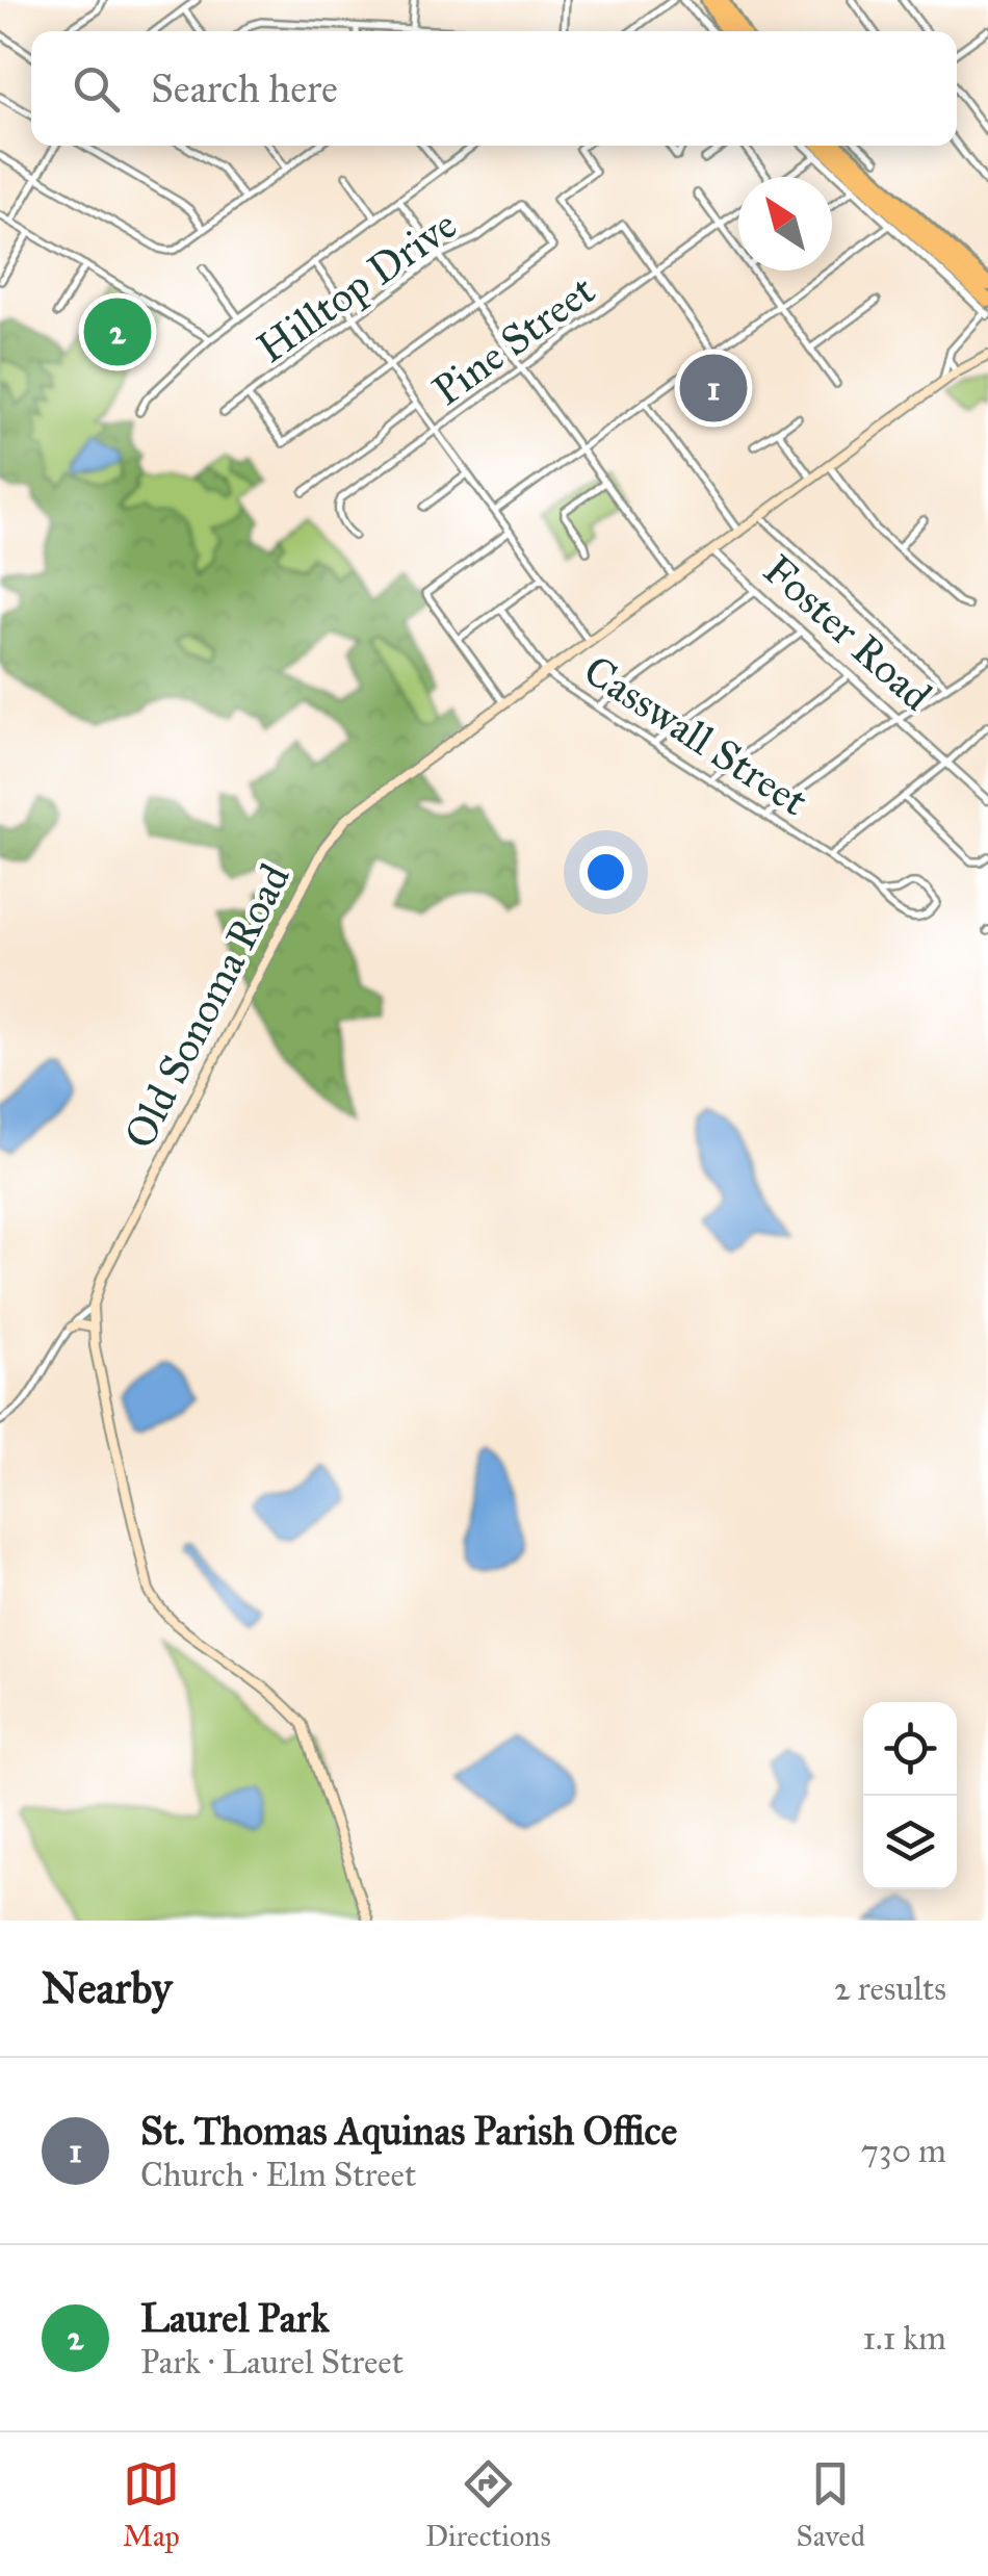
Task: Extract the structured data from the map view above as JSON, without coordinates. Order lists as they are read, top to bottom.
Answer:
{
  "streets": {
    "main road": ["Old Sonoma Road"],
    "street": [
      "Hilltop Drive",
      "Pine Street",
      "Foster Road",
      "Casswall Street"
    ]
  },
  "crossings": [
    ["Foster Road", "Old Sonoma Road"],
    ["Casswall Street", "Old Sonoma Road"]
  ],
  "north": "top left",
  "page": {
    "search": "Search here",
    "pins": ["2", "1"],
    "heading": ["Nearby", "2 results"],
    "list": [
      {
        "mark": "1",
        "name": "St. Thomas Aquinas Parish Office",
        "note": "Church · Elm Street",
        "value": "730 m"
      },
      {
        "mark": "2",
        "name": "Laurel Park",
        "note": "Park · Laurel Street",
        "value": "1.1 km"
      }
    ],
    "nav": ["Map", "Directions", "Saved"]
  }
}
